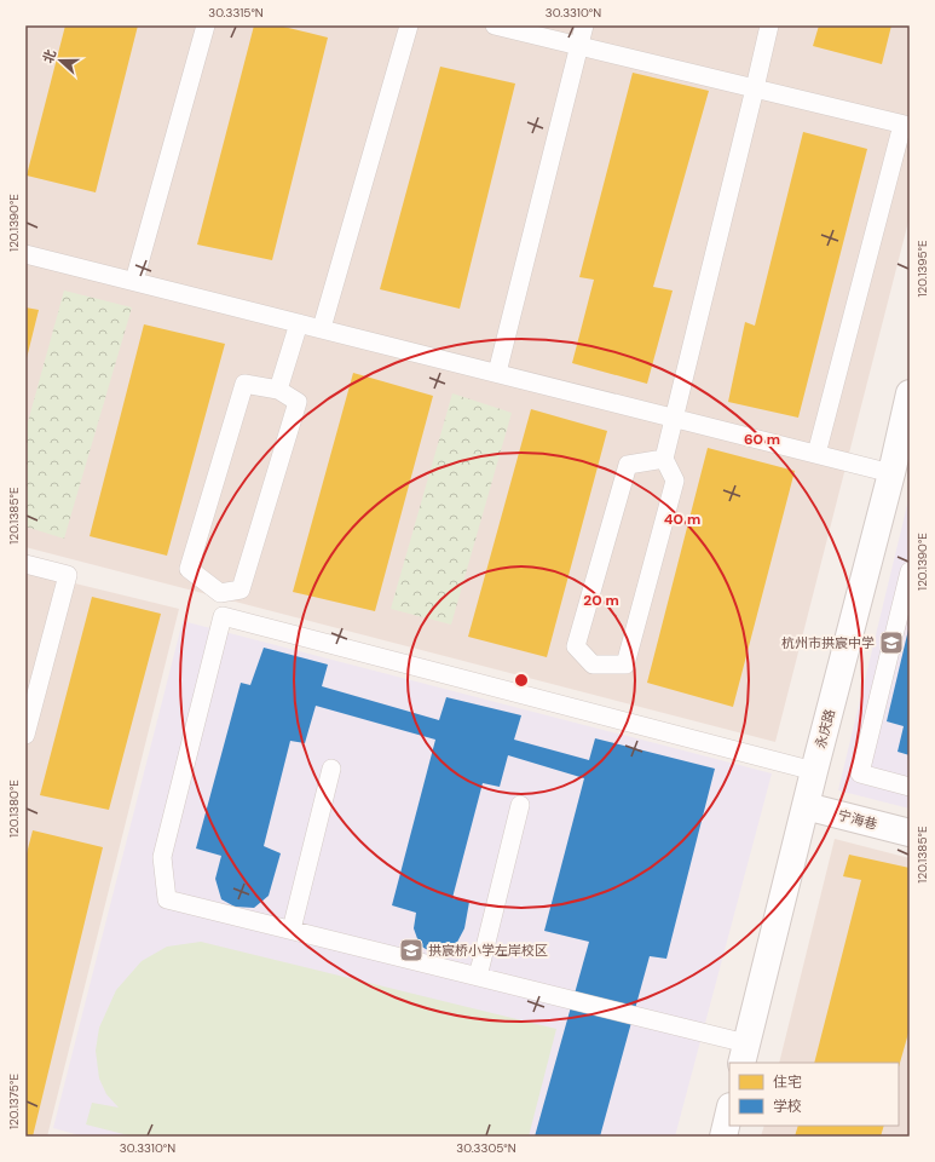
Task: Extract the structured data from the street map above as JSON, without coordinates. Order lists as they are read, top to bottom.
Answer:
{
  "streets": {
    "street": ["永庆路", "宁海巷"]
  },
  "crossings": [
    ["永庆路", "宁海巷"]
  ],
  "places": {
    "school or university": ["杭州市拱宸中学", "拱宸桥小学左岸校区"]
  },
  "legend": ["住宅", "学校"],
  "north": "left",
  "coordinates": [
    "30.3315°N",
    "30.3310°N",
    "120.1390°E",
    "120.1395°E",
    "120.1385°E",
    "120.1380°E",
    "120.1375°E",
    "30.3305°N"
  ],
  "rings": ["60 m", "40 m", "20 m"]
}
